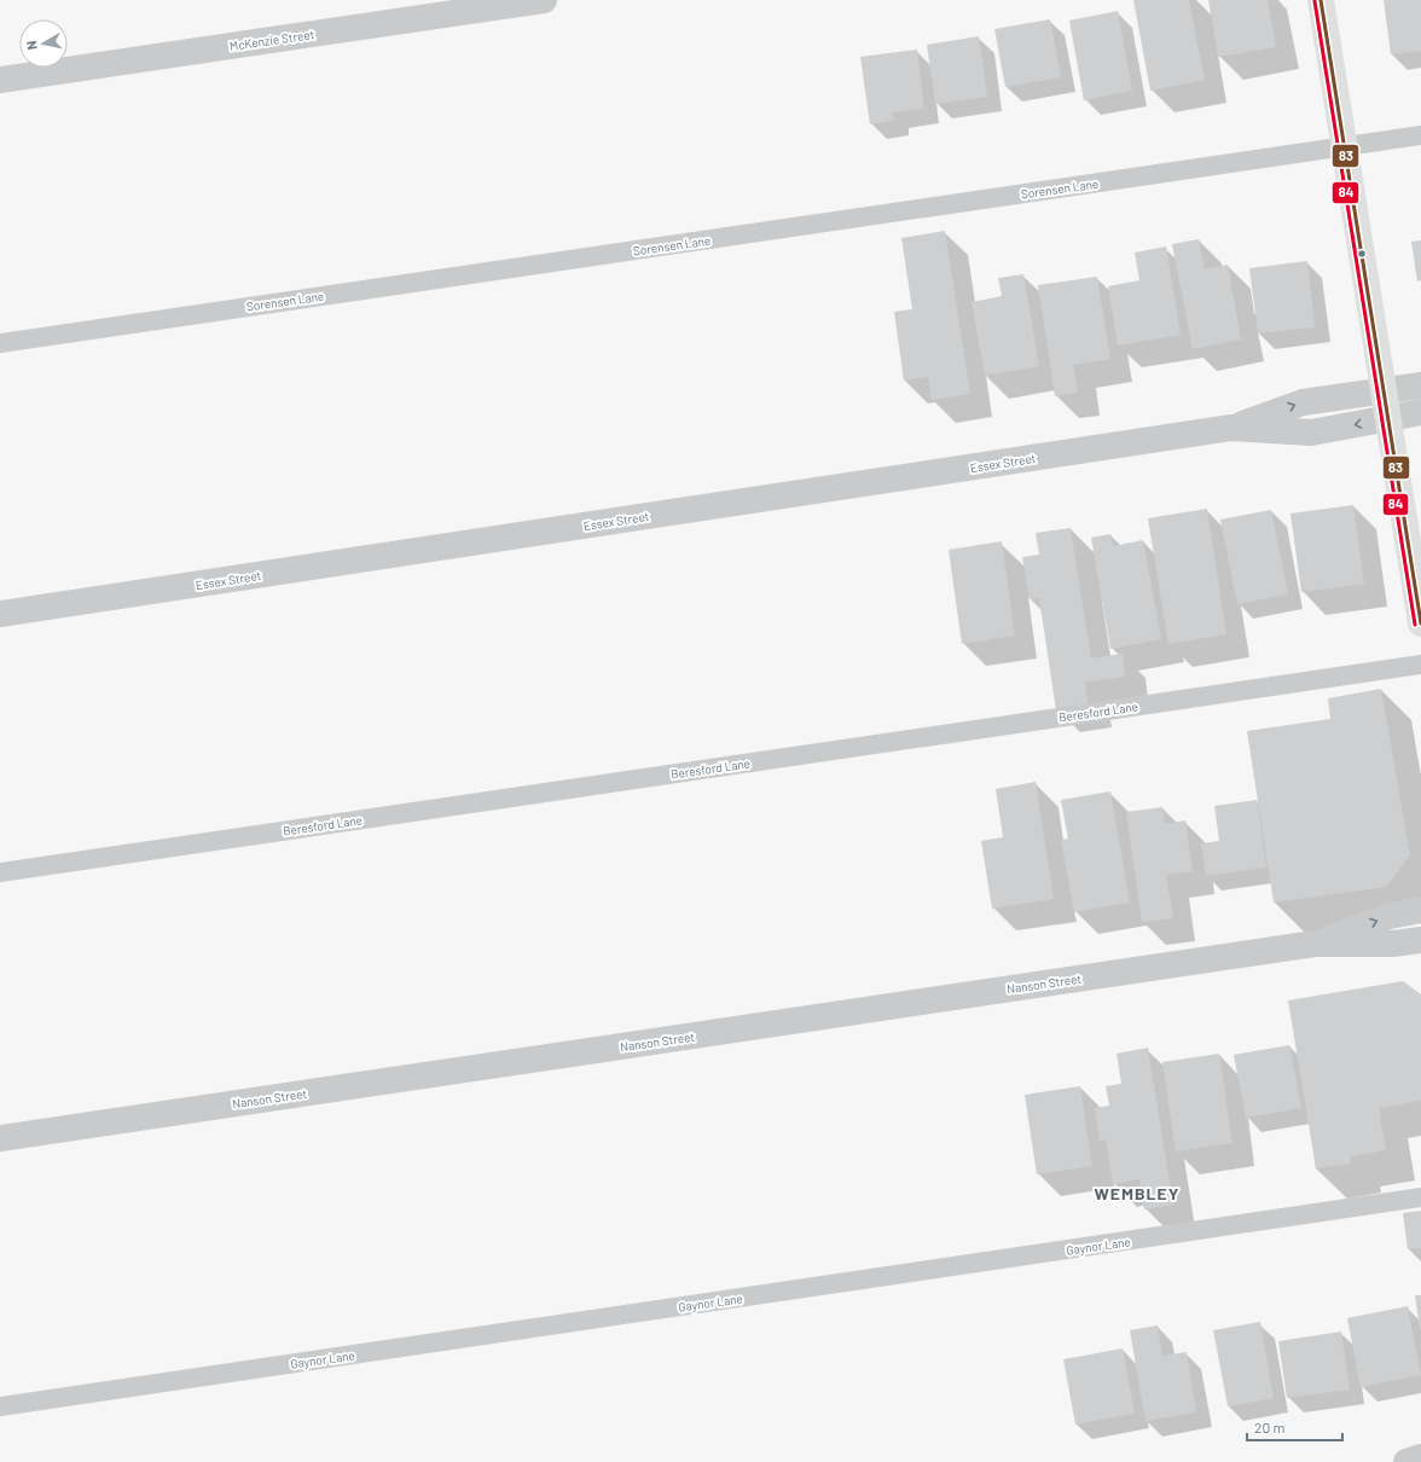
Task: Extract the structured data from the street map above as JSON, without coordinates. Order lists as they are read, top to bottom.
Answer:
{
  "streets": {
    "street": ["McKenzie Street", "Essex Street", "Nanson Street"],
    "lane": ["Sorensen Lane", "Beresford Lane", "Gaynor Lane"]
  },
  "districts": ["WEMBLEY"],
  "lines": ["transit line 83", "transit line 84"],
  "scale_bar": "20 m",
  "north": "left"
}
